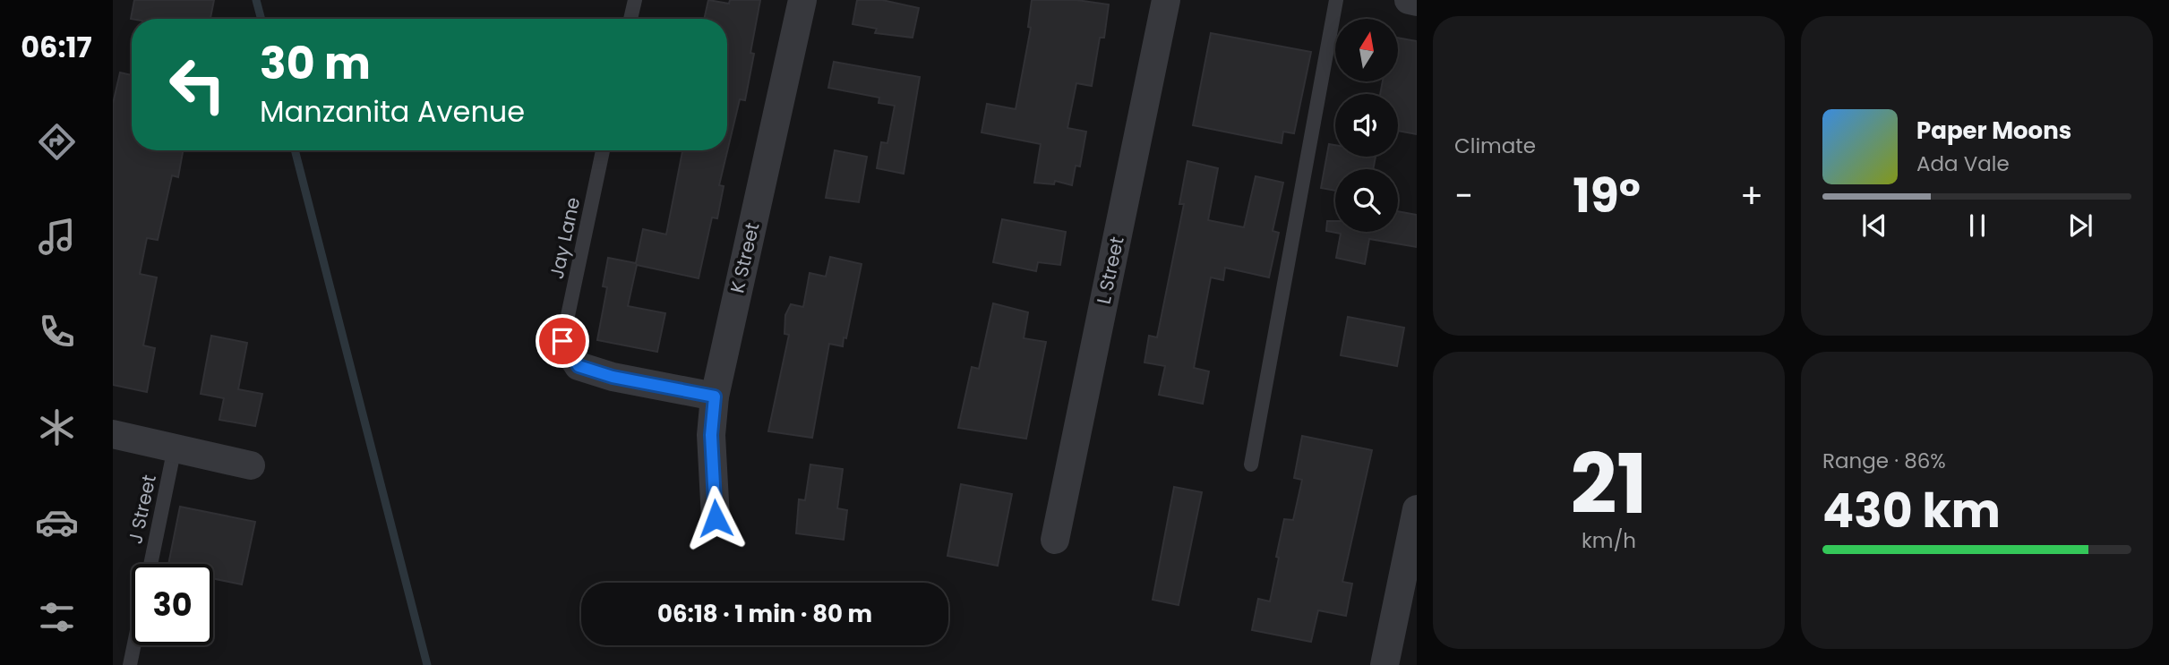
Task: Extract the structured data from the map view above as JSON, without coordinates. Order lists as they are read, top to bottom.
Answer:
{
  "streets": {
    "street": ["K Street", "L Street"],
    "lane": ["Jay Lane", "J Street"]
  },
  "north": "top",
  "page": {
    "tabs": "06:17",
    "tile": [
      "Climate",
      ["21", "km/h"],
      ["Range · 86%", "430 km"]
    ],
    "turn": ["30 m", "Manzanita Avenue"],
    "song": ["Paper Moons", "Ada Vale"],
    "heat": ["−", "19°", "+"],
    "limit": "30",
    "trip": "06:18 · 1 min · 80 m"
  }
}
